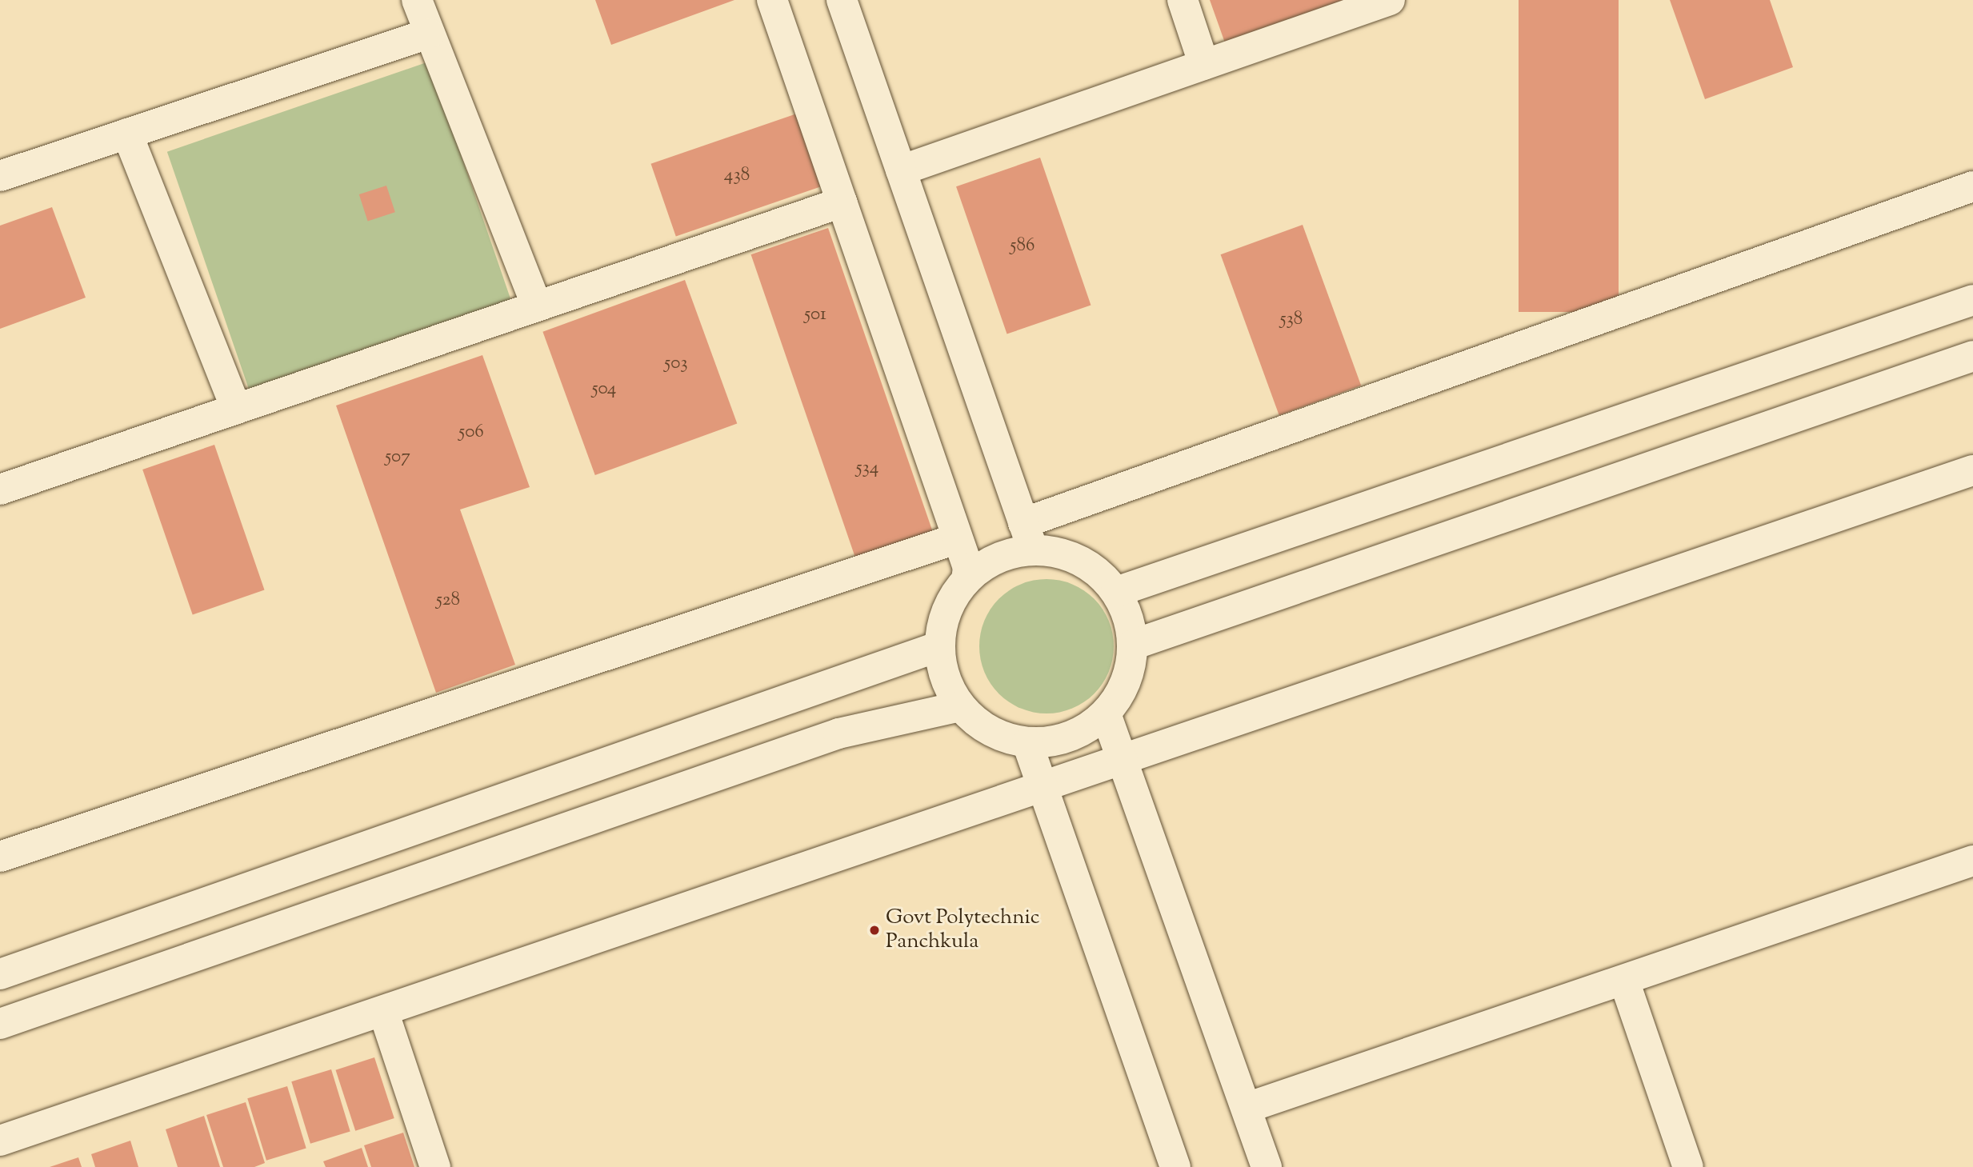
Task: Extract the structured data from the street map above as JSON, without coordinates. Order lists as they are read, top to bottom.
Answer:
{
  "places": ["Govt Polytechnic Panchkula"],
  "house_numbers": [
    "438",
    "586",
    "501",
    "538",
    "503",
    "504",
    "506",
    "507",
    "534",
    "528"
  ]
}
